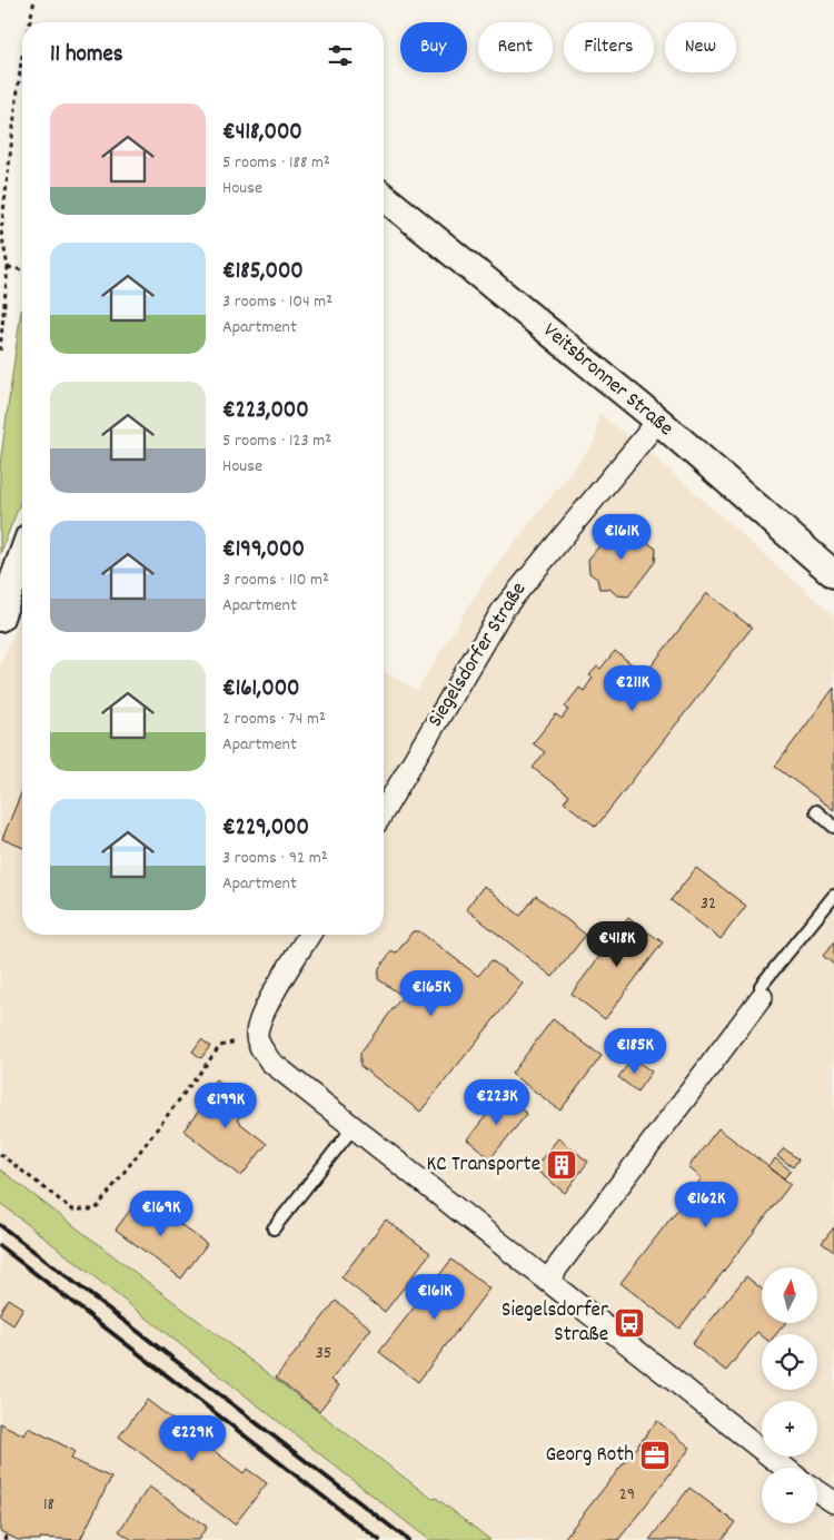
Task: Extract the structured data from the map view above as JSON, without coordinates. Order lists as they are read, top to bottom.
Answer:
{
  "streets": {
    "street": ["Veitsbronner Straße", "Siegelsdorfer Straße"]
  },
  "crossings": [
    ["Veitsbronner Straße", "Siegelsdorfer Straße"]
  ],
  "places": {
    "building": ["KC Transporte"],
    "bus stop": ["Siegelsdorfer Straße"],
    "office": ["Georg Roth"]
  },
  "house_numbers": [
    "32",
    "35",
    "29",
    "18"
  ],
  "north": "top",
  "page": {
    "chip": [
      "Buy",
      "Rent",
      "Filters",
      "New"
    ],
    "heading": "11 homes",
    "list": [
      {
        "name": "€418,000",
        "note": "5 rooms · 188 m² · House"
      },
      {
        "name": "€185,000",
        "note": "3 rooms · 104 m² · Apartment"
      },
      {
        "name": "€223,000",
        "note": "5 rooms · 123 m² · House"
      },
      {
        "name": "€199,000",
        "note": "3 rooms · 110 m² · Apartment"
      },
      {
        "name": "€161,000",
        "note": "2 rooms · 74 m² · Apartment"
      },
      {
        "name": "€229,000",
        "note": "3 rooms · 92 m² · Apartment"
      }
    ],
    "price": [
      "€161K",
      "€211K",
      "€418K",
      "€165K",
      "€185K",
      "€223K",
      "€199K",
      "€162K",
      "€169K",
      "€161K",
      "€229K"
    ],
    "map_buttons": ["+", "−"]
  }
}
